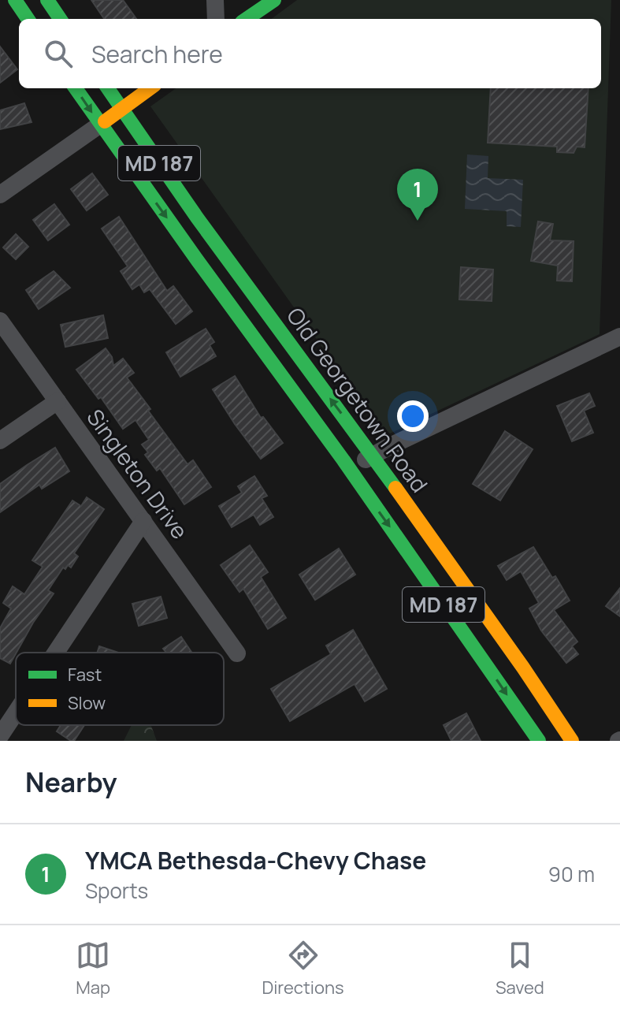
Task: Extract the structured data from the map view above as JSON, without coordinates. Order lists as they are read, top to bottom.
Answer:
{
  "streets": {
    "main road": ["MD 187", "Old Georgetown Road"],
    "street": ["Singleton Drive"]
  },
  "legend": ["Fast", "Slow"],
  "page": {
    "search": "Search here",
    "pins": "1",
    "heading": "Nearby",
    "list": [
      {
        "mark": "1",
        "name": "YMCA Bethesda-Chevy Chase",
        "note": "Sports",
        "value": "90 m"
      }
    ],
    "nav": ["Map", "Directions", "Saved"]
  }
}
